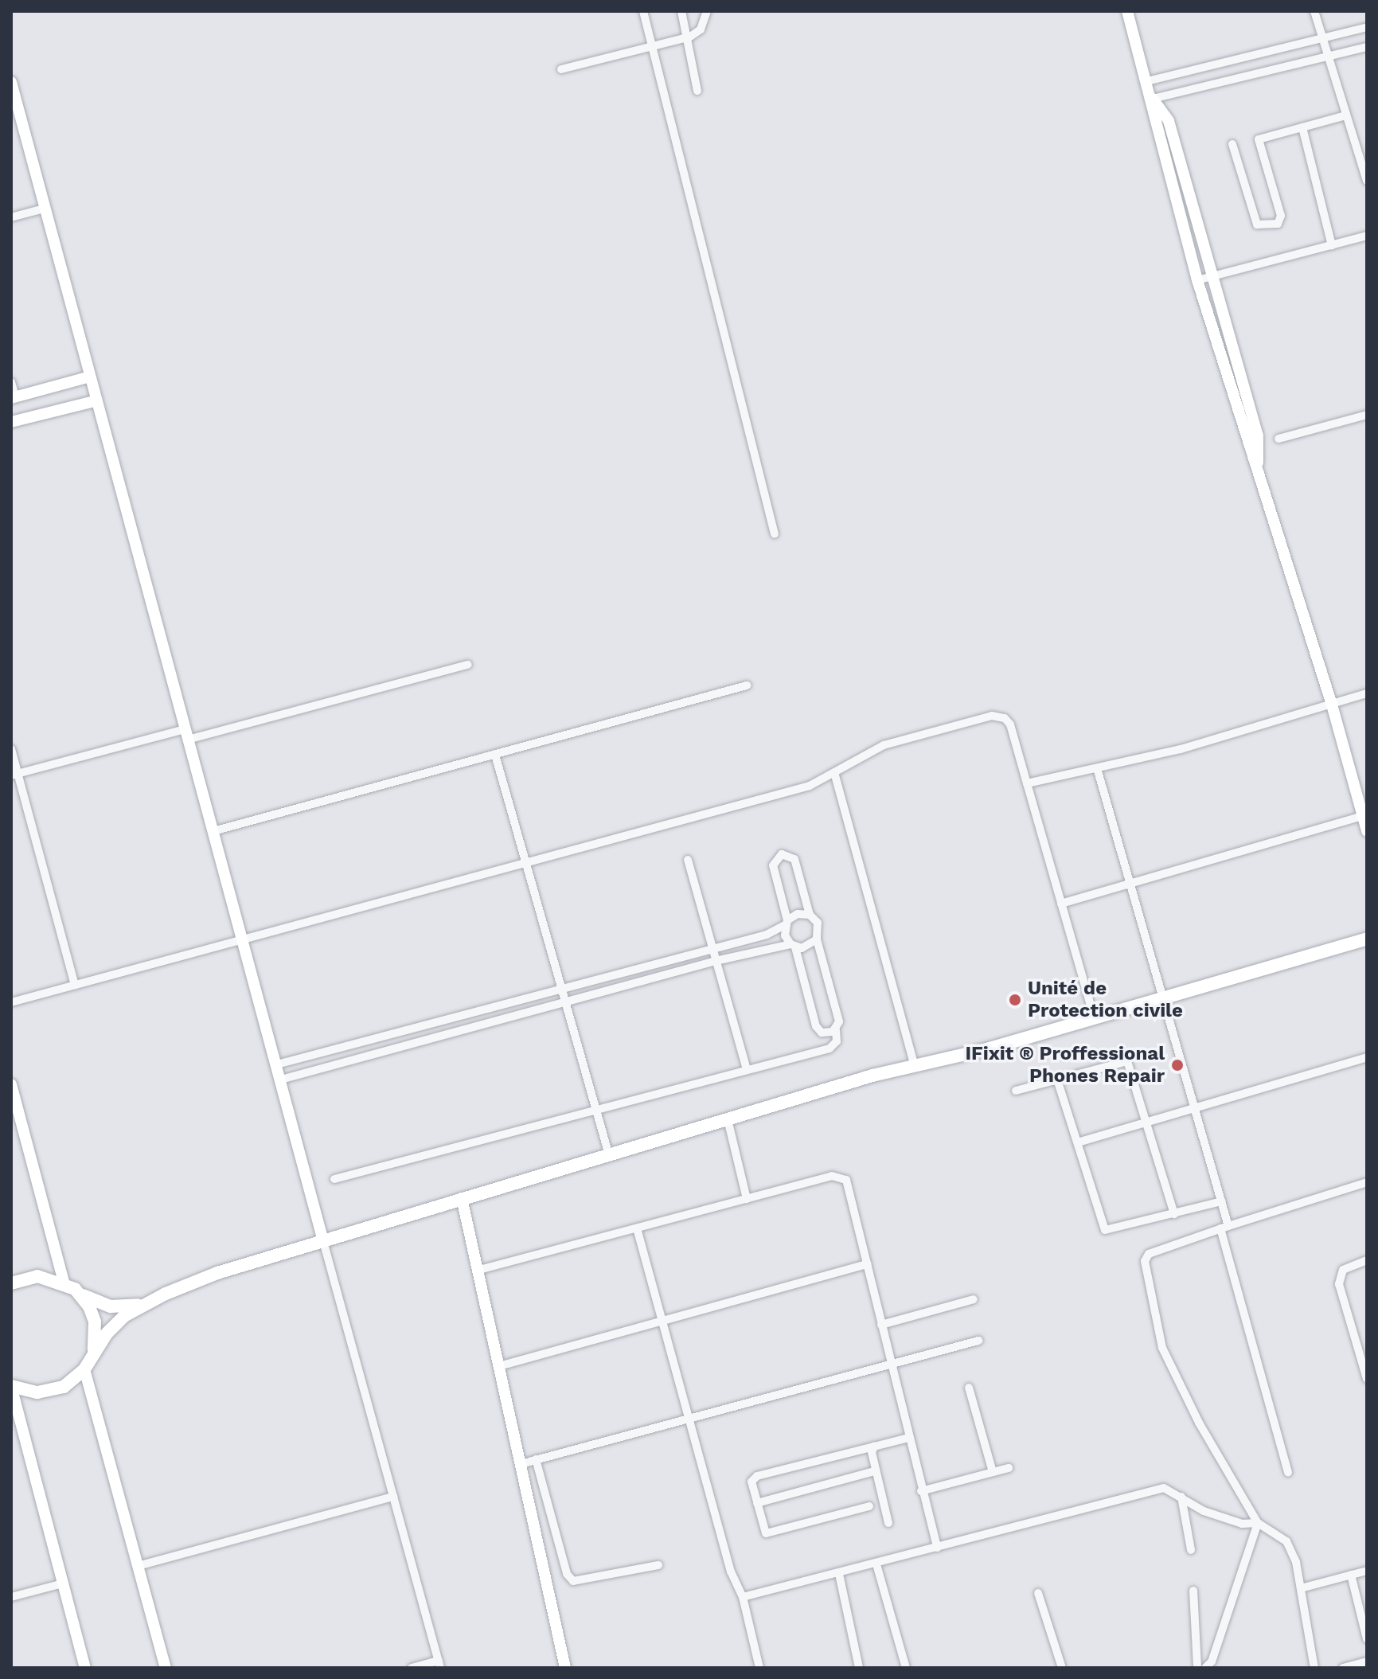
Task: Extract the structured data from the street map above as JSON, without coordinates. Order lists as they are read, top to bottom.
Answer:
{
  "places": ["Unité de Protection civile", "IFixit ® Proffessional Phones Repair"]
}
